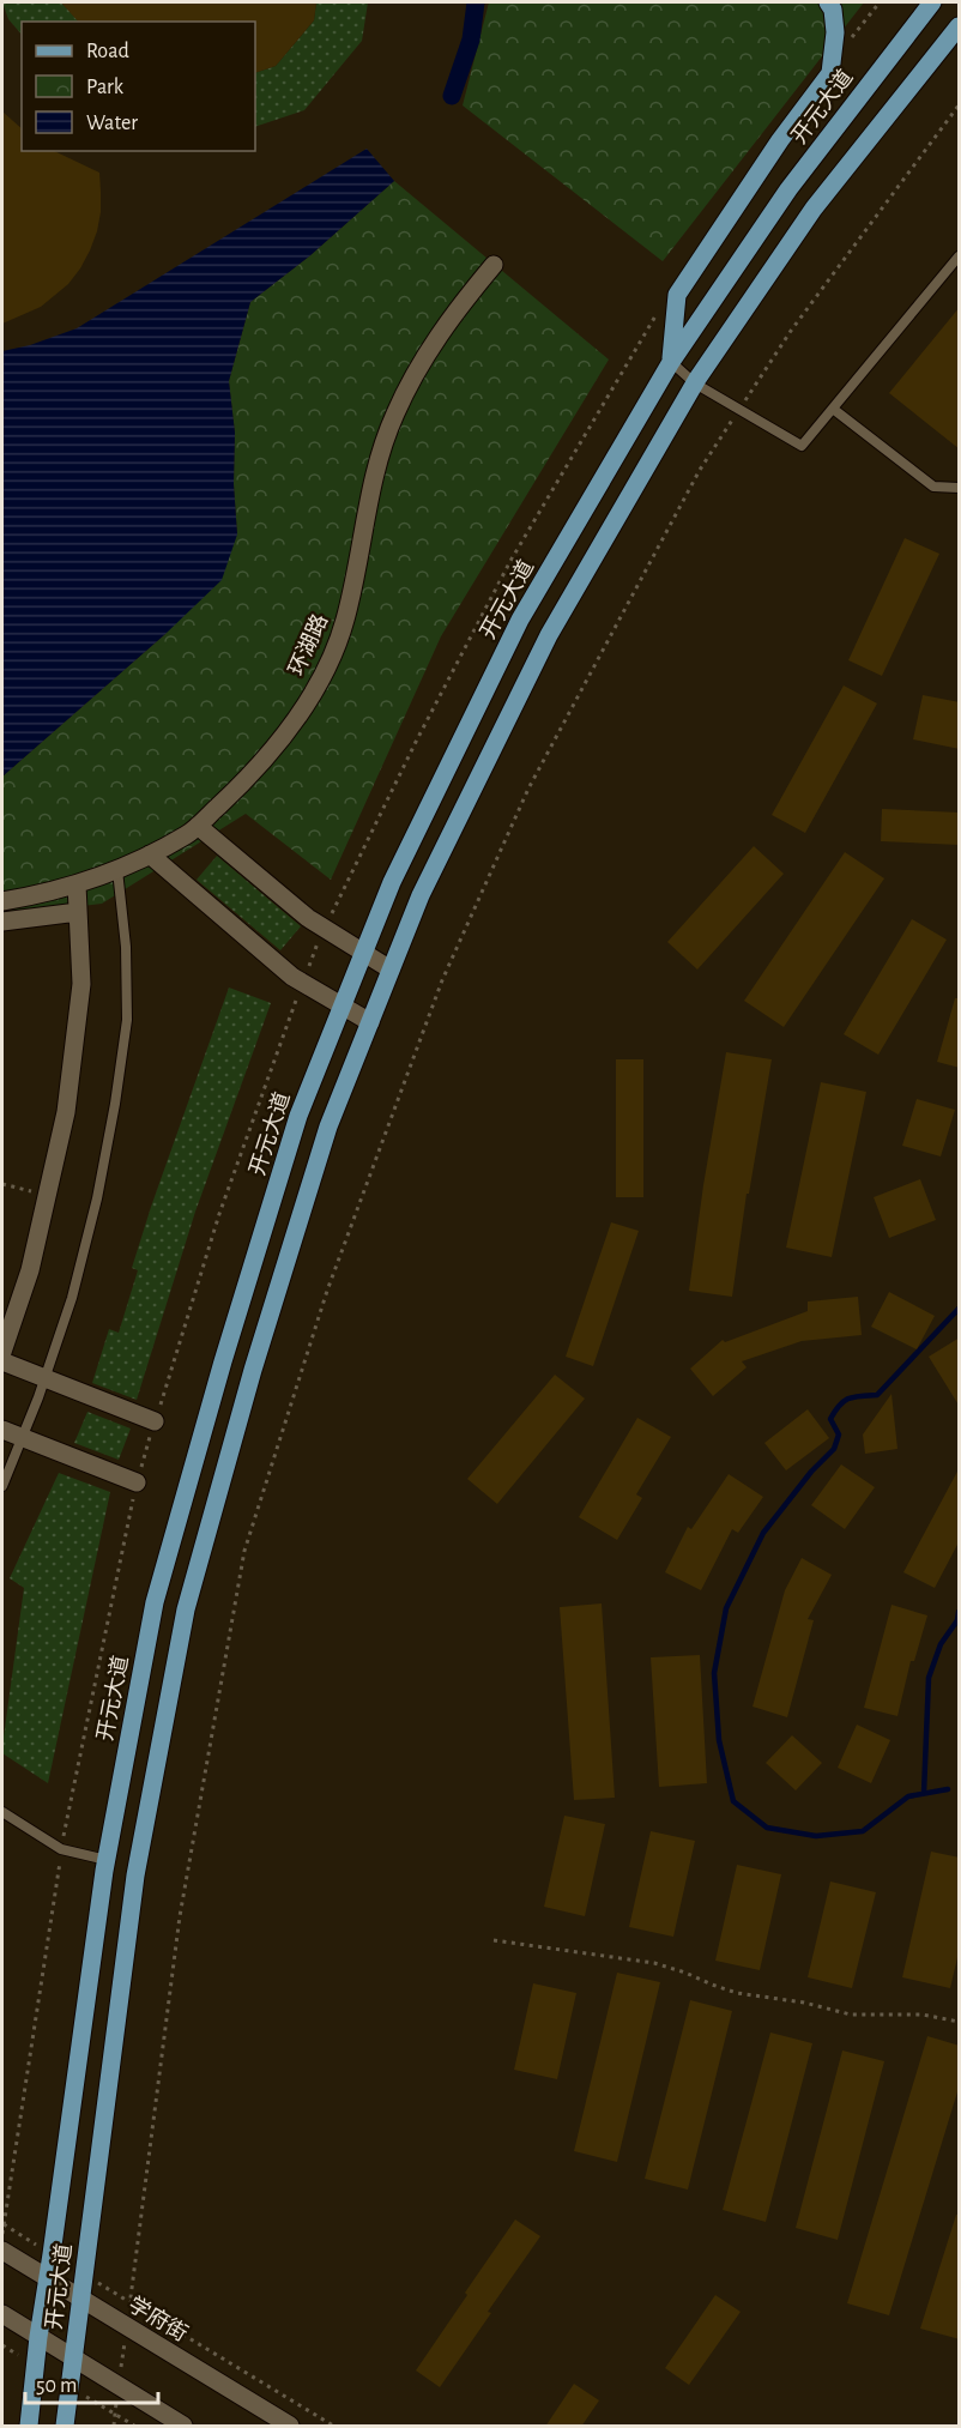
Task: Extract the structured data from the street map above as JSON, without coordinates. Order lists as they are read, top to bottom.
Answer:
{
  "streets": {
    "main road": ["开元大道"],
    "street": ["环湖路", "学府街"]
  },
  "crossings": [
    ["开元大道", "学府街"]
  ],
  "legend": ["Road", "Park", "Water"],
  "scale_bar": "50 m"
}
